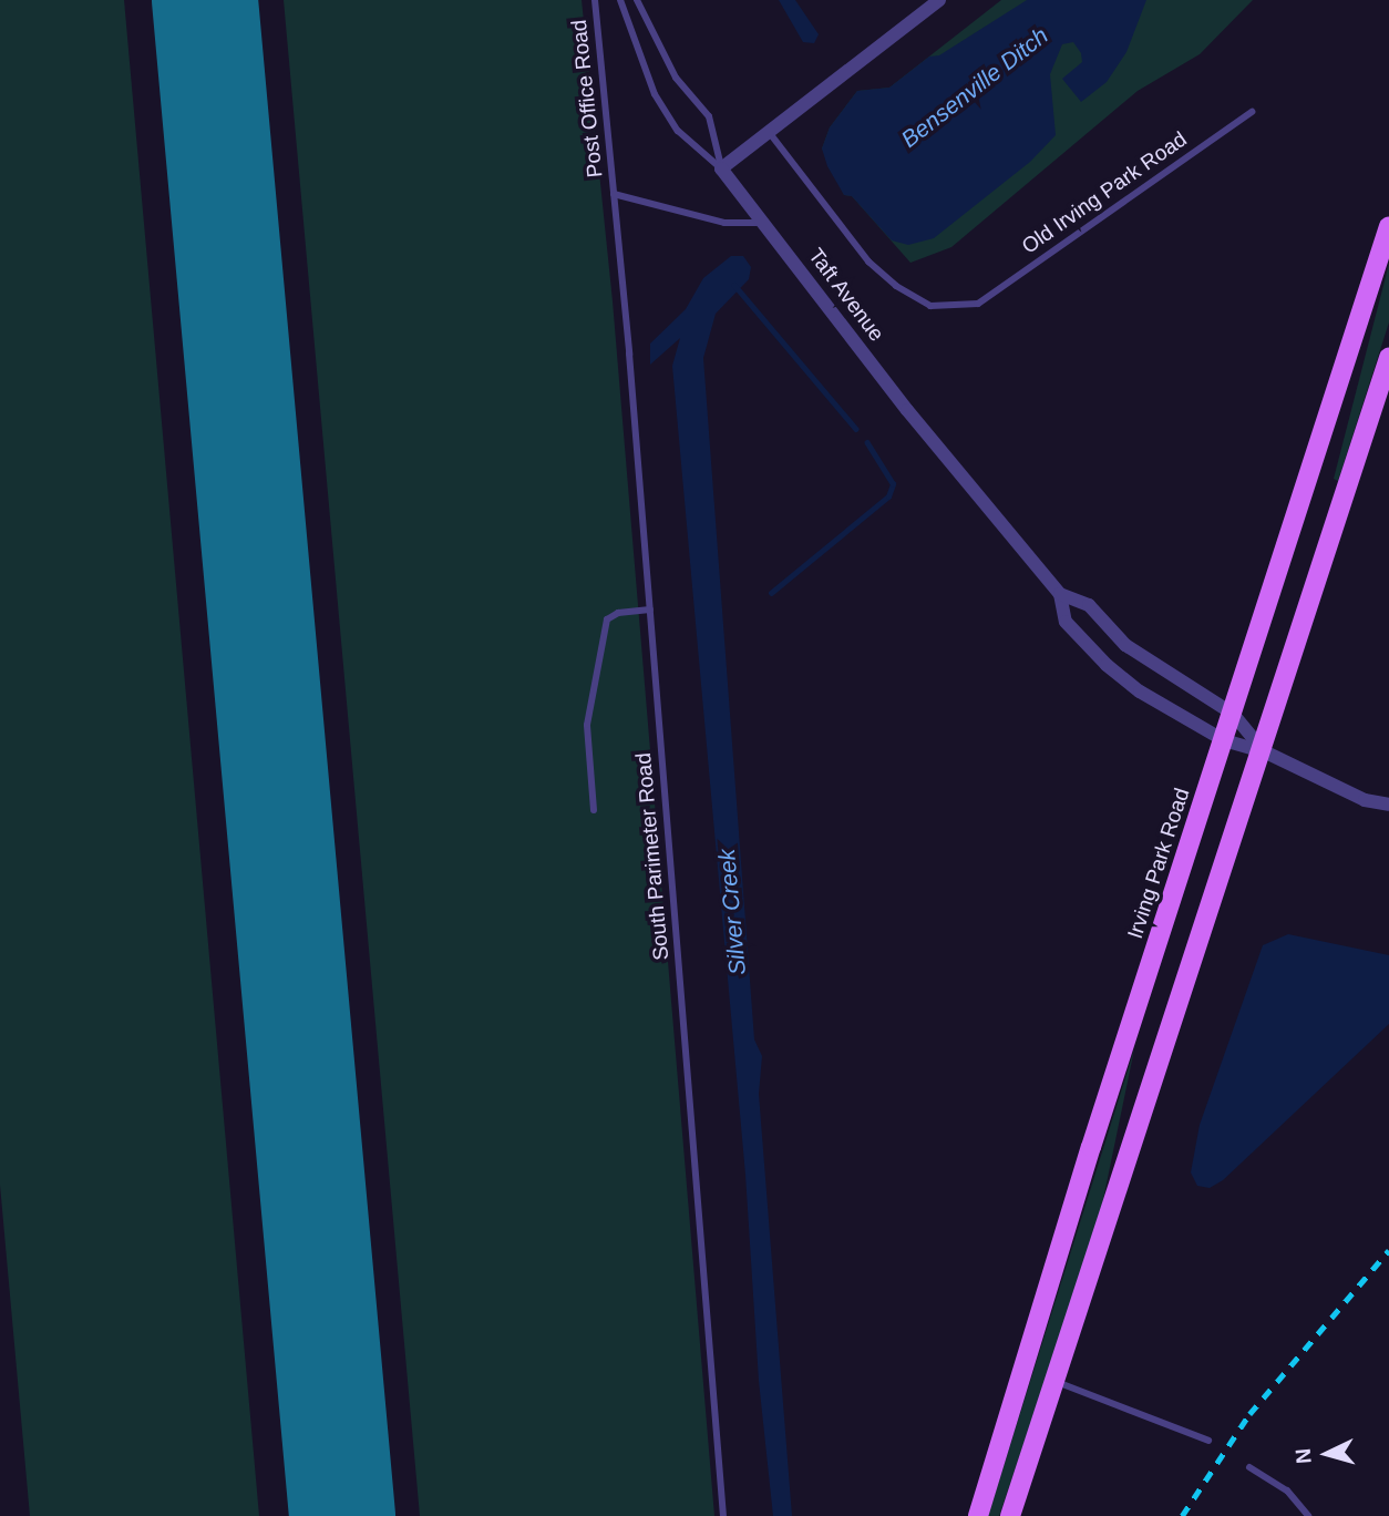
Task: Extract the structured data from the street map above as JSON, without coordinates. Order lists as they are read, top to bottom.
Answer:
{
  "streets": {
    "main road": ["Irving Park Road"],
    "street": ["Taft Avenue"],
    "lane": ["Post Office Road", "Old Irving Park Road", "South Parimeter Road"]
  },
  "crossings": [
    ["Post Office Road", "South Parimeter Road"],
    ["Taft Avenue", "Irving Park Road"]
  ],
  "water": ["Bensenville Ditch", "Silver Creek"],
  "north": "left"
}
